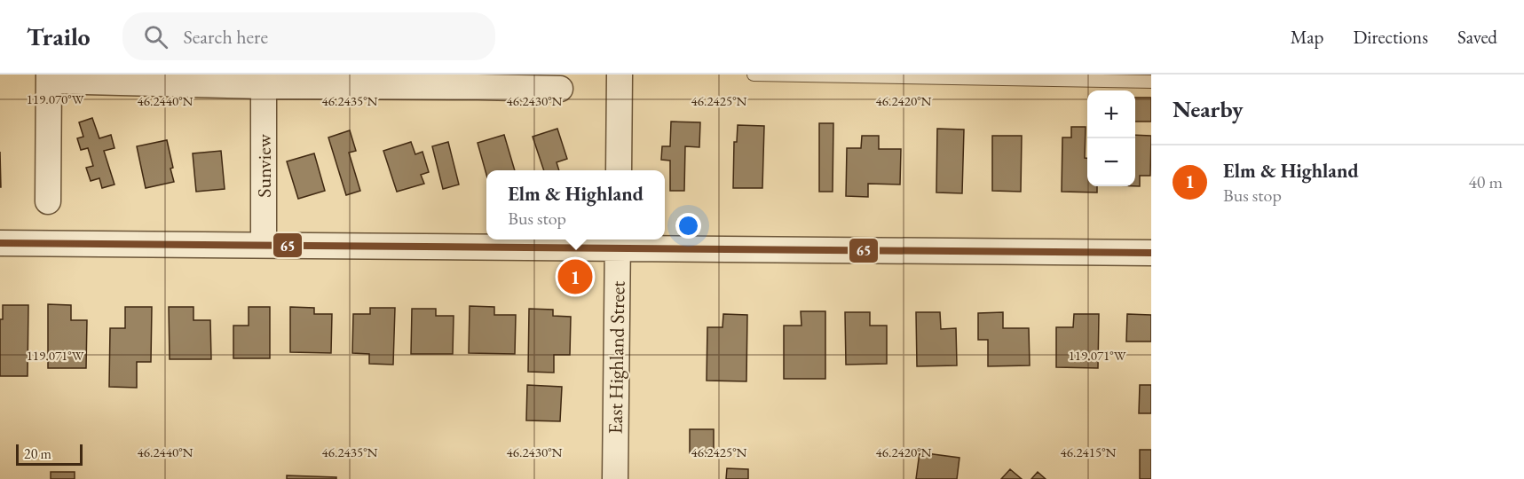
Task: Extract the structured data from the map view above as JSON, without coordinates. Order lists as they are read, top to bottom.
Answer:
{
  "streets": {
    "street": ["Sunview", "East Highland Street"]
  },
  "lines": ["transit line 65"],
  "scale_bar": "20 m",
  "page": {
    "header": "Trailo",
    "search": "Search here",
    "nav": ["Map", "Directions", "Saved"],
    "heading": "Nearby",
    "map_buttons": ["+", "−"],
    "list": [
      {
        "mark": "1",
        "name": "Elm & Highland",
        "note": "Bus stop",
        "value": "40 m"
      }
    ],
    "popup": ["Elm & Highland", "Bus stop"],
    "pins": "1",
    "scale": "20 m"
  },
  "coordinates": [
    "119.070°W",
    "46.2440°N",
    "46.2435°N",
    "46.2430°N",
    "46.2425°N",
    "46.2420°N",
    "119.071°W",
    "46.2415°N"
  ]
}
